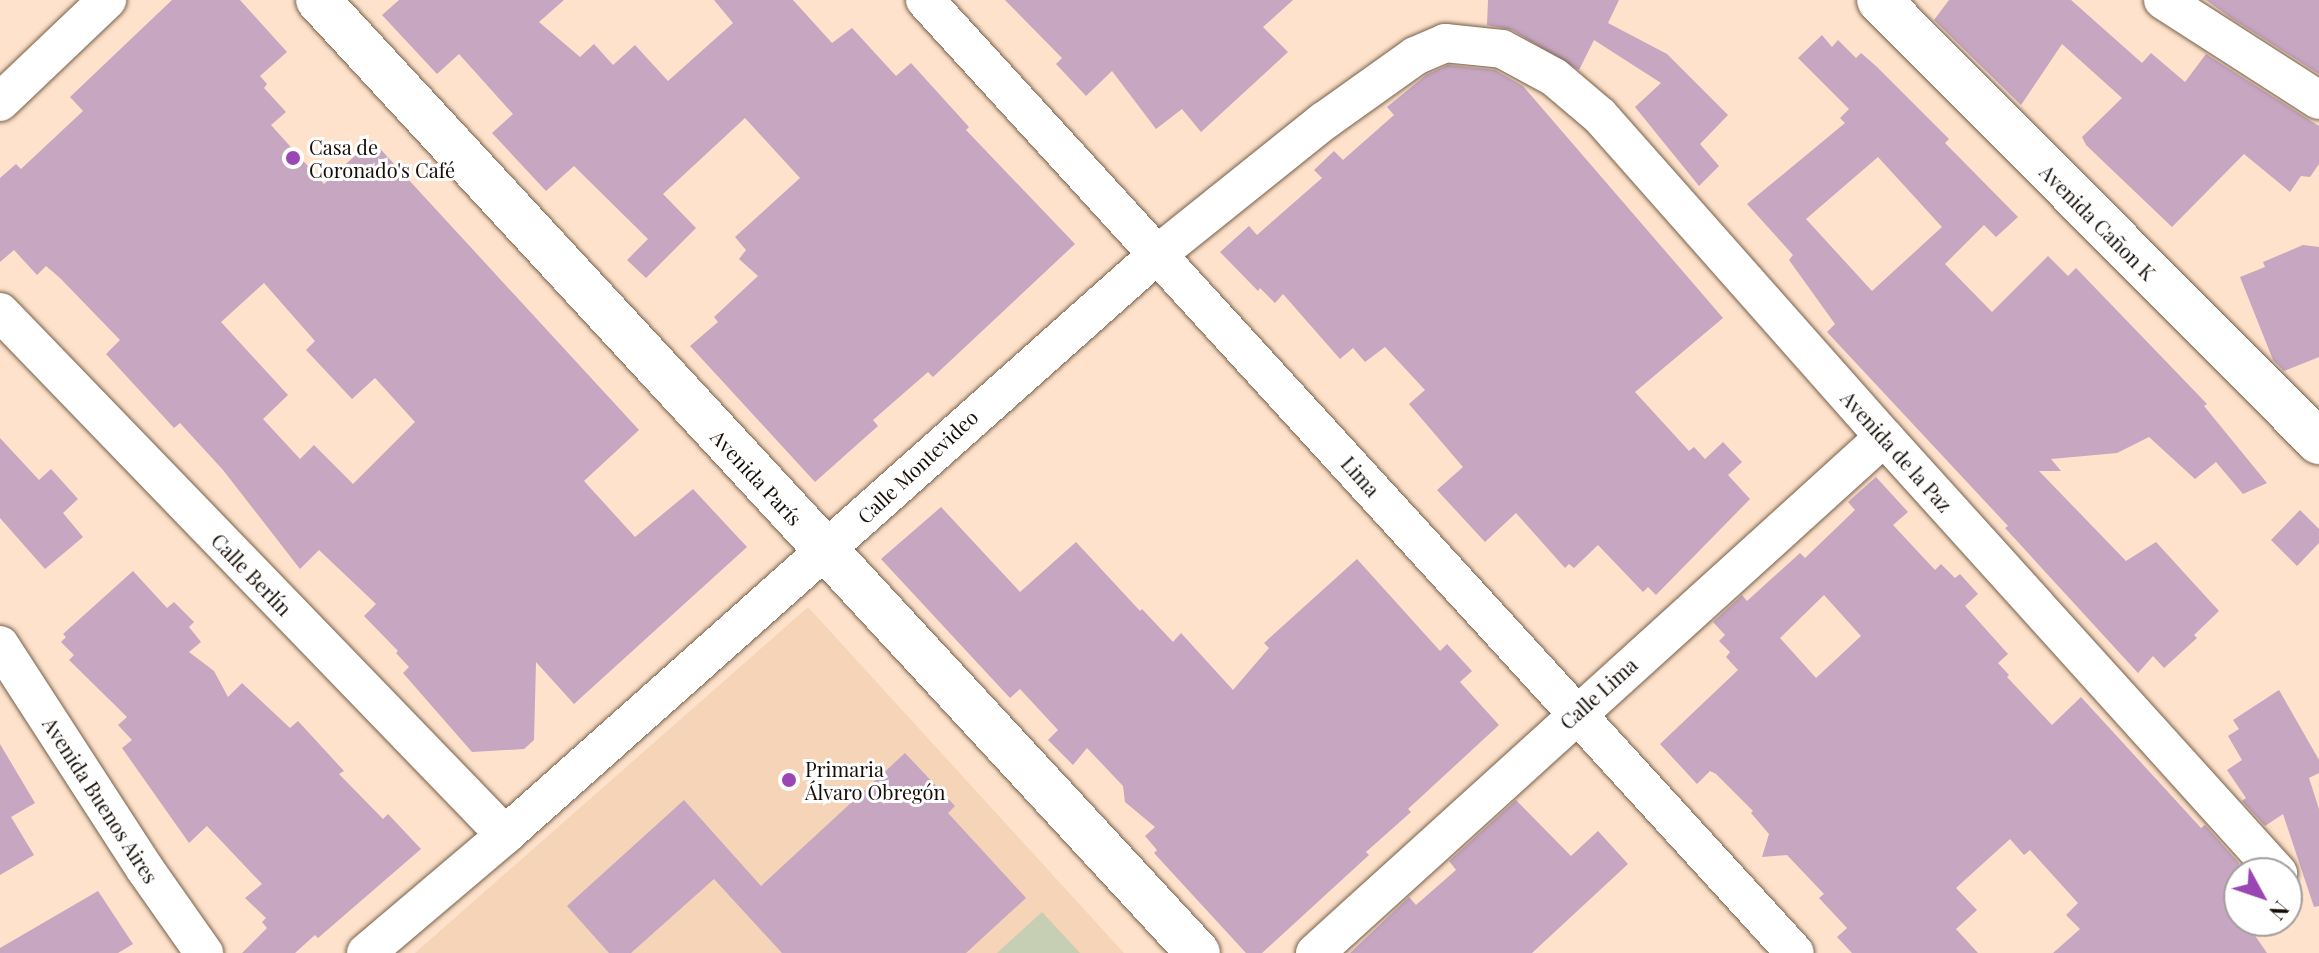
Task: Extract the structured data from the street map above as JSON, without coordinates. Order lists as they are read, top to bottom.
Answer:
{
  "streets": {
    "main road": ["Avenida Cañon K", "Avenida París"],
    "street": [
      "Avenida de la Paz",
      "Calle Montevideo",
      "Lima",
      "Calle Berlín",
      "Calle Lima",
      "Avenida Buenos Aires"
    ]
  },
  "crossings": [
    ["Avenida de la Paz", "Calle Montevideo"],
    ["Avenida de la Paz", "Calle Lima"],
    ["Calle Montevideo", "Lima"],
    ["Calle Montevideo", "Avenida París"],
    ["Calle Montevideo", "Calle Berlín"],
    ["Lima", "Calle Lima"]
  ],
  "places": ["Casa de Coronado's Café", "Primaria Álvaro Obregón"],
  "north": "bottom right"
}
